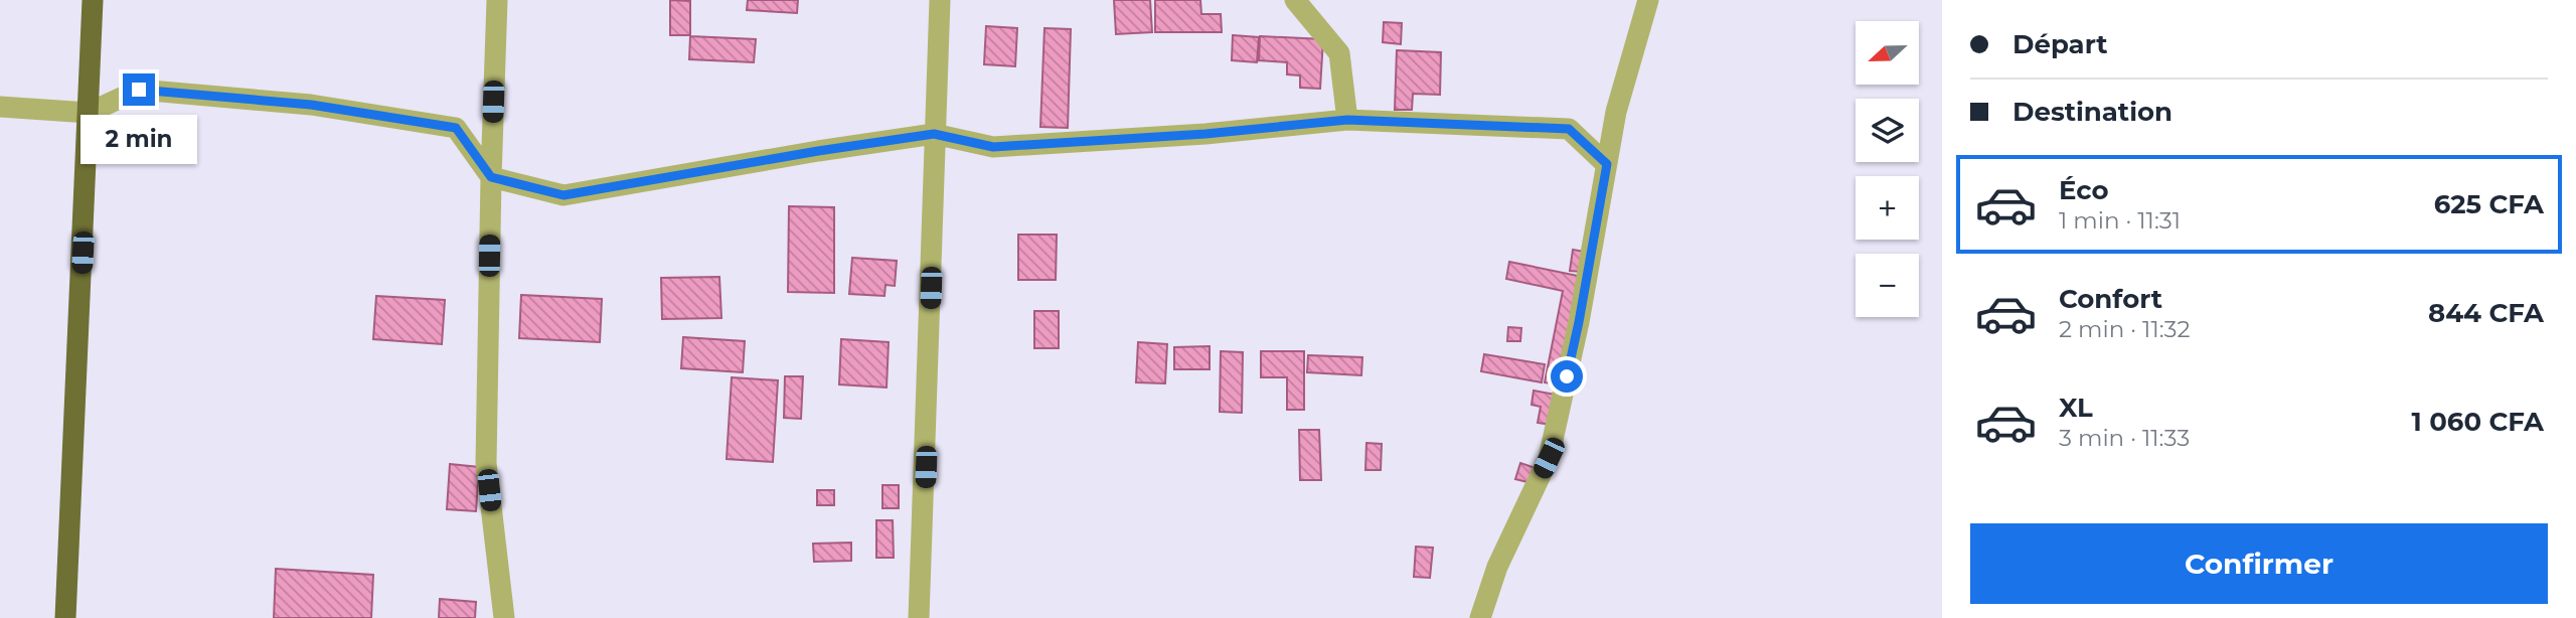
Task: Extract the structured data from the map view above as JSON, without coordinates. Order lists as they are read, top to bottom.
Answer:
{
  "north": "left",
  "page": {
    "banner": ["Départ", "Destination"],
    "map_buttons": ["+", "−"],
    "bubble": "2 min",
    "list": [
      {
        "name": "Éco",
        "note": "1 min · 11:31",
        "value": "625 CFA"
      },
      {
        "name": "Confort",
        "note": "2 min · 11:32",
        "value": "844 CFA"
      },
      {
        "name": "XL",
        "note": "3 min · 11:33",
        "value": "1 060 CFA"
      }
    ],
    "buttons": "Confirmer"
  }
}
